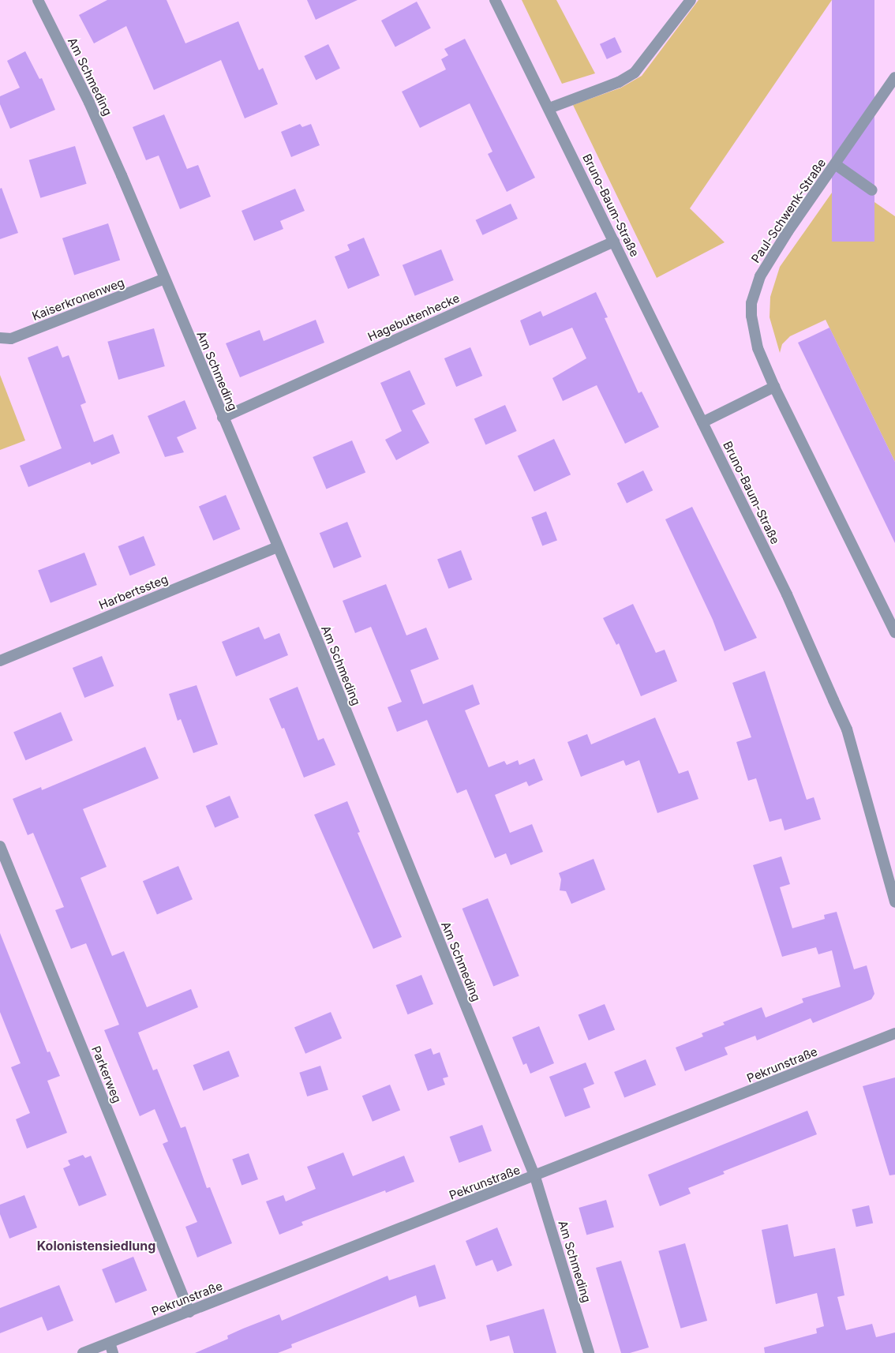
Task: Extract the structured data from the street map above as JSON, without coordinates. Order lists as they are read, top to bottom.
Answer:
{
  "streets": {
    "street": [
      "Am Schmeding",
      "Bruno-Baum-Straße",
      "Paul-Schwenk-Straße",
      "Kaiserkronenweg",
      "Hagebuttenhecke",
      "Harbertssteg",
      "Pekrunstraße",
      "Parkerweg"
    ]
  },
  "crossings": [
    ["Am Schmeding", "Kaiserkronenweg"],
    ["Am Schmeding", "Hagebuttenhecke"],
    ["Am Schmeding", "Harbertssteg"],
    ["Am Schmeding", "Pekrunstraße"],
    ["Bruno-Baum-Straße", "Hagebuttenhecke"],
    ["Pekrunstraße", "Parkerweg"]
  ],
  "districts": ["Kolonistensiedlung"]
}
